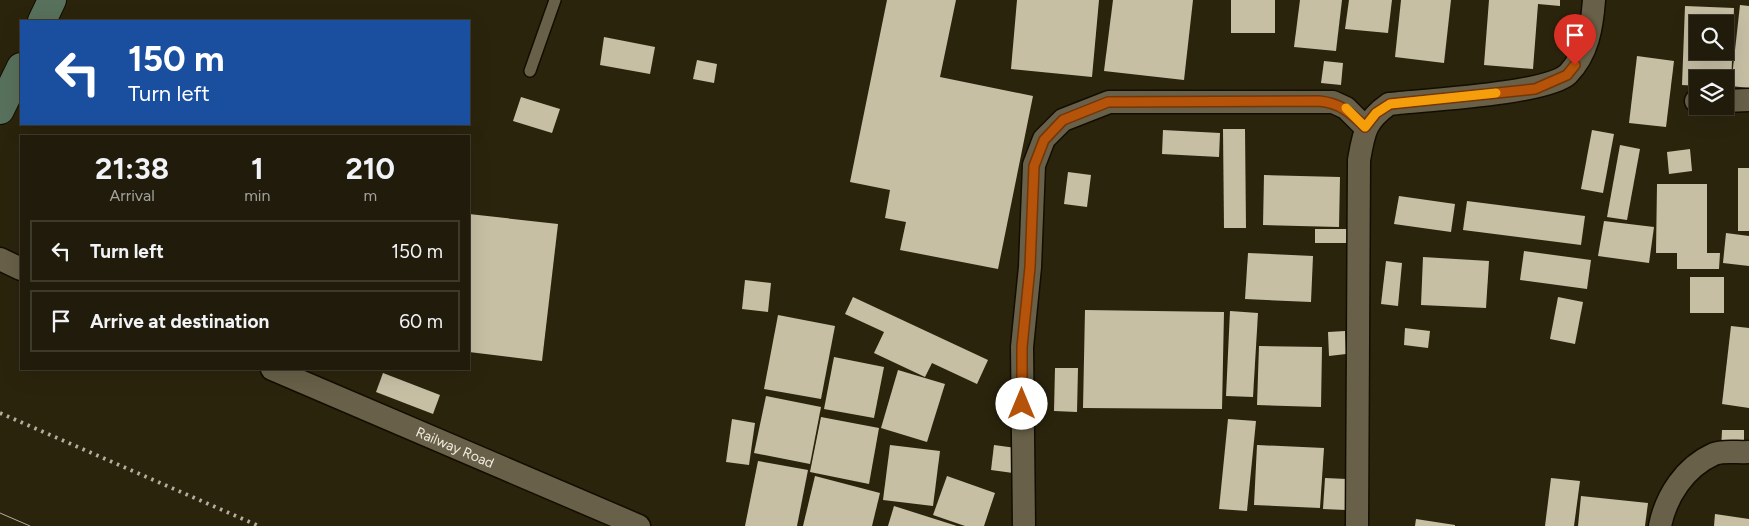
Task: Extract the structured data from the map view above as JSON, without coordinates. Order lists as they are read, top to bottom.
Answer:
{
  "streets": {
    "street": ["Railway Road"]
  },
  "page": {
    "turn": ["150 m", "Turn left"],
    "eta": [
      "21:38",
      "Arrival",
      "1",
      "min",
      "210",
      "m"
    ],
    "list": [
      {
        "name": "Turn left",
        "value": "150 m"
      },
      {
        "name": "Arrive at destination",
        "value": "60 m"
      }
    ]
  }
}
